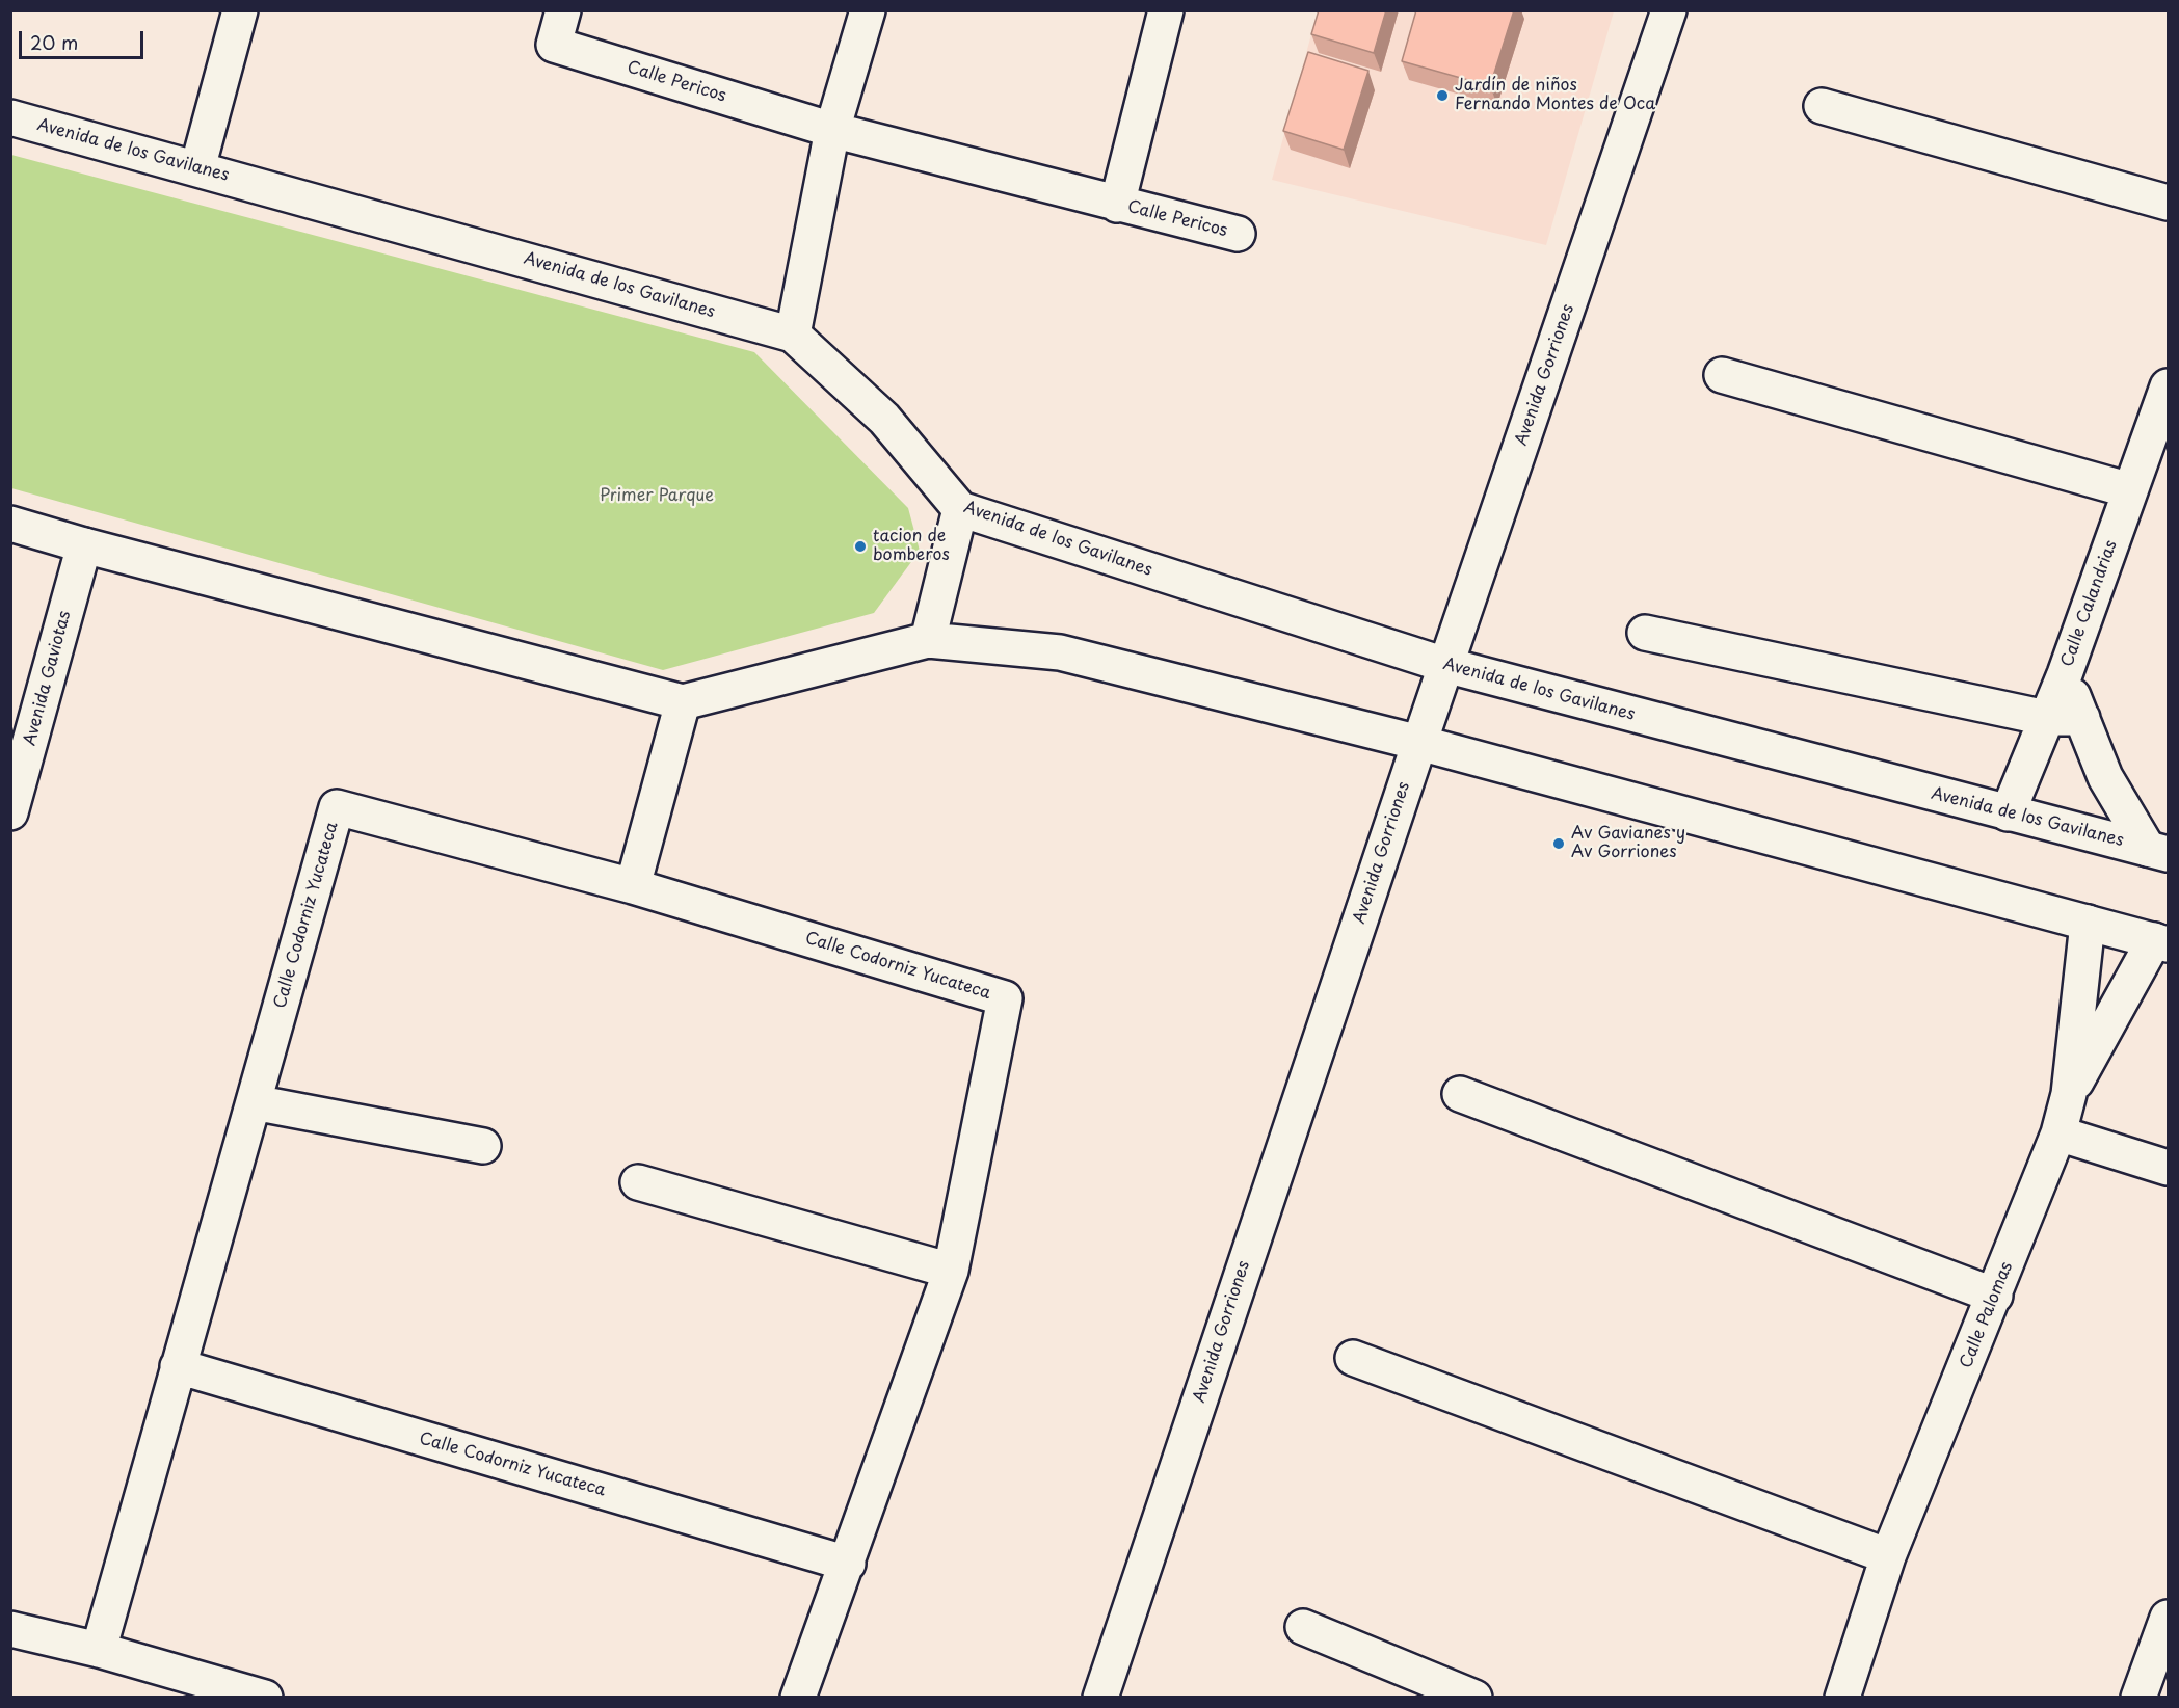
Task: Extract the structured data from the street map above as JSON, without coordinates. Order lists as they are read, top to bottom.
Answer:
{
  "streets": {
    "street": [
      "Calle Pericos",
      "Avenida de los Gavilanes",
      "Avenida Gorriones",
      "Calle Calandrias",
      "Avenida Gaviotas",
      "Calle Codorniz Yucateca",
      "Calle Palomas"
    ]
  },
  "crossings": [
    ["Avenida de los Gavilanes", "Avenida Gorriones"],
    ["Avenida de los Gavilanes", "Calle Calandrias"]
  ],
  "parks": ["Primer Parque"],
  "places": ["Jardín de niños Fernando Montes de Oca", "tacion de bomberos", "Av Gavianes y Av Gorriones"],
  "scale_bar": "20 m"
}
